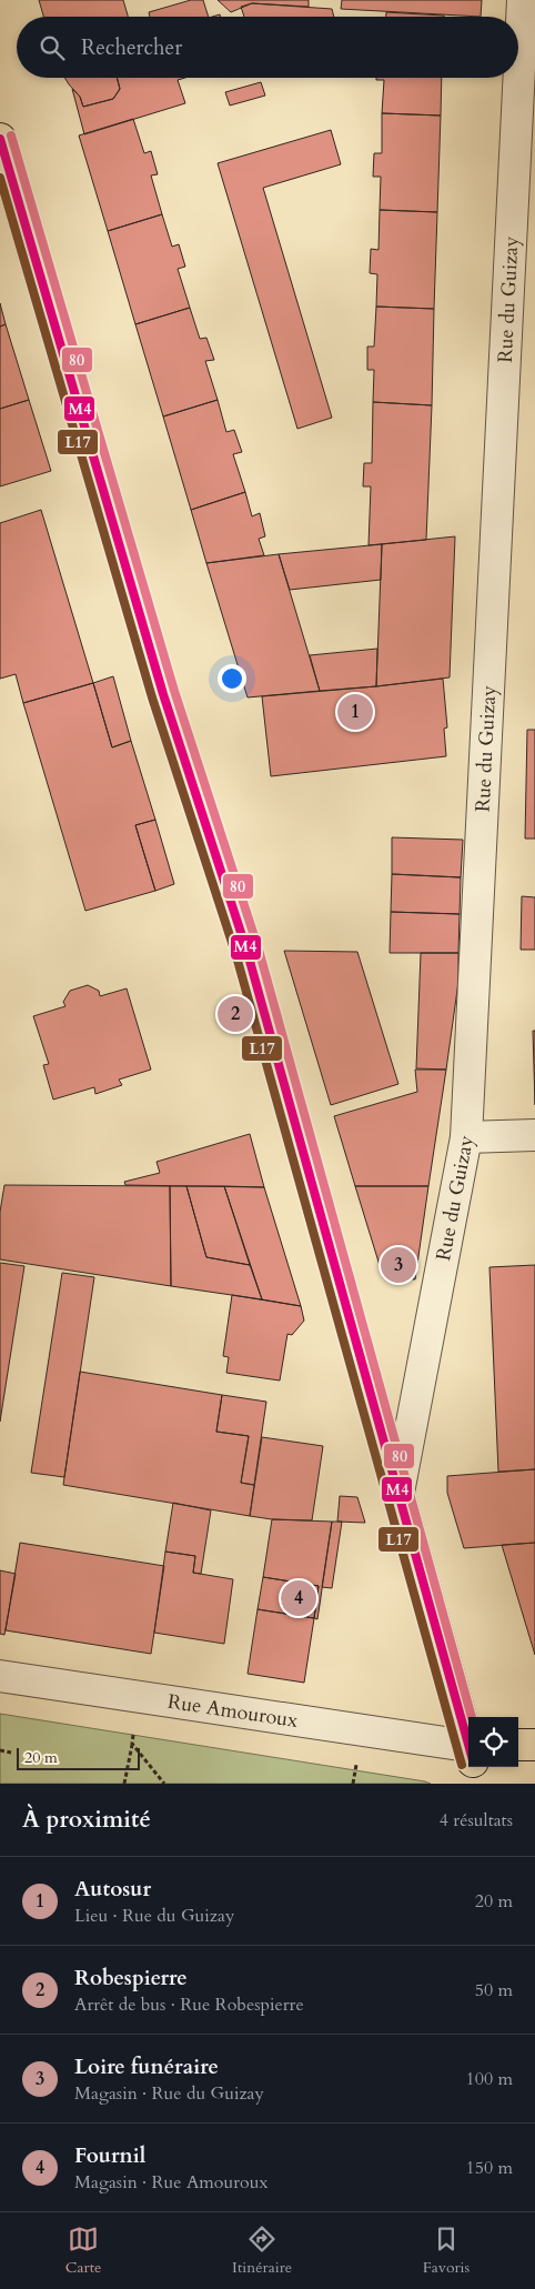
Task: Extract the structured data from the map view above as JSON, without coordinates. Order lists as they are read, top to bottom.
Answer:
{
  "streets": {
    "street": ["Rue du Guizay", "Rue Amouroux"]
  },
  "lines": ["transit line 80", "transit line M4", "transit line L17"],
  "scale_bar": "20 m",
  "page": {
    "search": "Rechercher",
    "pins": [
      "1",
      "2",
      "3",
      "4"
    ],
    "scale": "20 m",
    "heading": ["À proximité", "4 résultats"],
    "list": [
      {
        "mark": "1",
        "name": "Autosur",
        "note": "Lieu · Rue du Guizay",
        "value": "20 m"
      },
      {
        "mark": "2",
        "name": "Robespierre",
        "note": "Arrêt de bus · Rue Robespierre",
        "value": "50 m"
      },
      {
        "mark": "3",
        "name": "Loire funéraire",
        "note": "Magasin · Rue du Guizay",
        "value": "100 m"
      },
      {
        "mark": "4",
        "name": "Fournil",
        "note": "Magasin · Rue Amouroux",
        "value": "150 m"
      }
    ],
    "nav": ["Carte", "Itinéraire", "Favoris"]
  }
}
